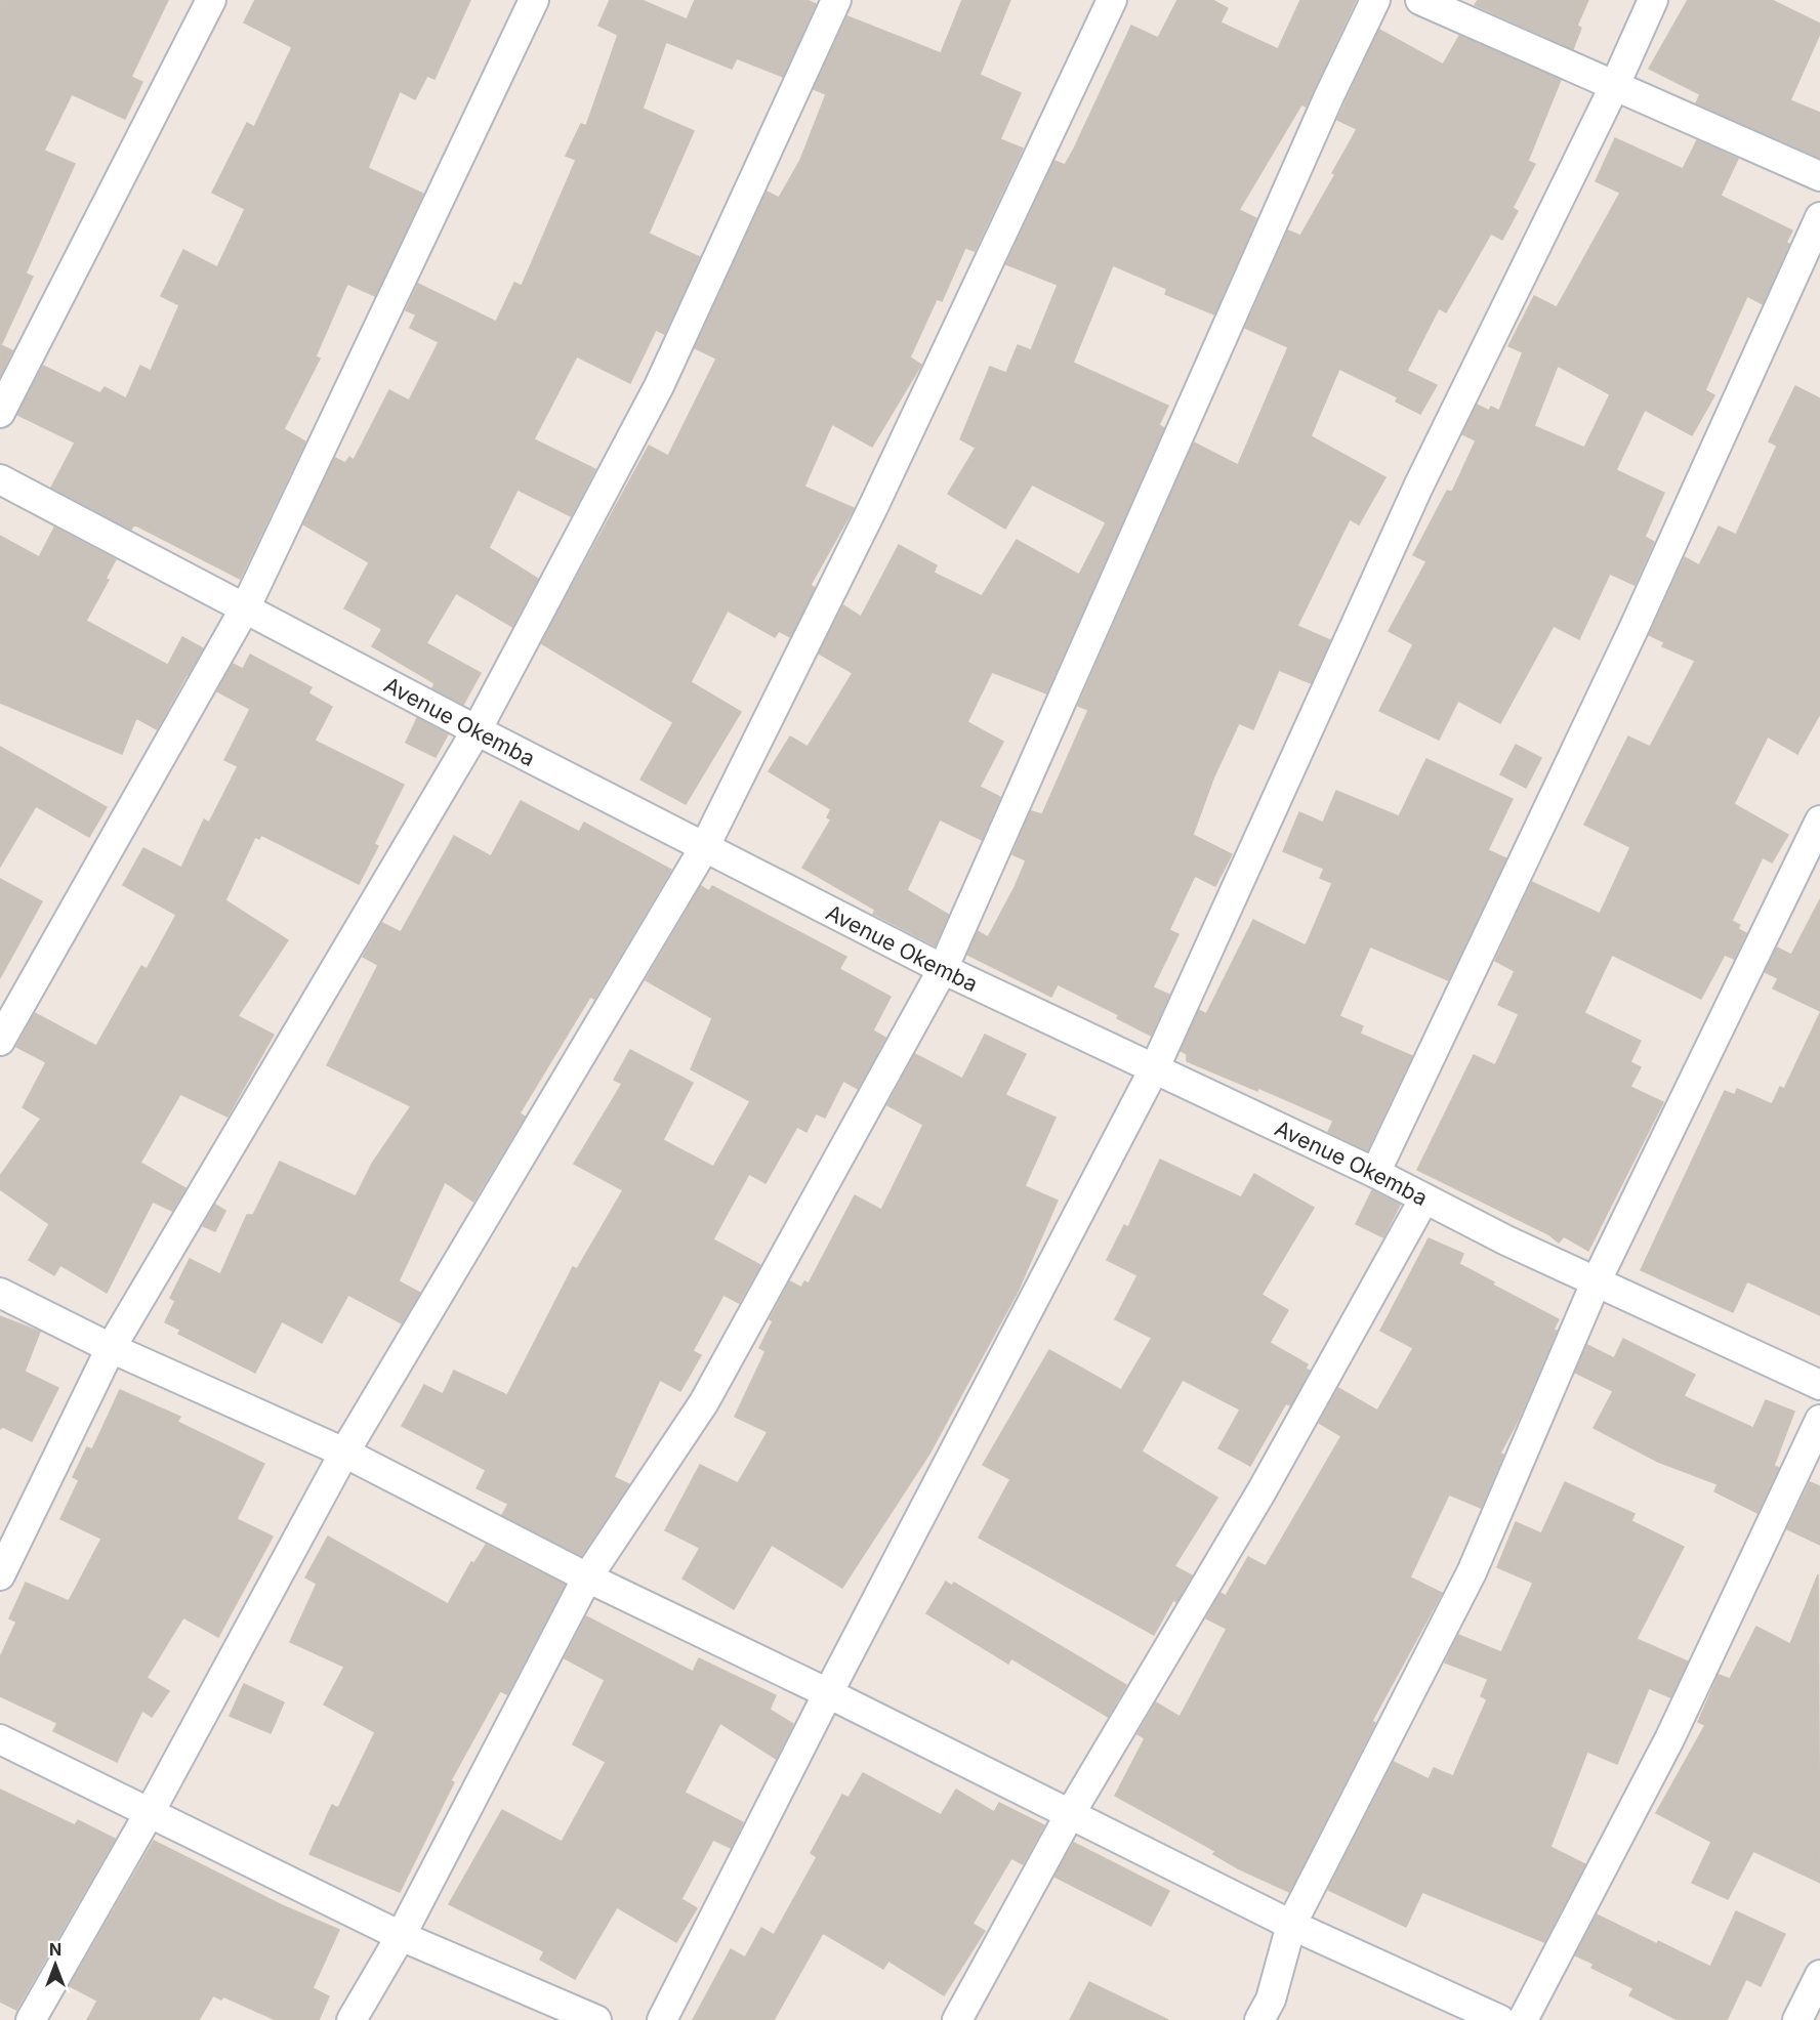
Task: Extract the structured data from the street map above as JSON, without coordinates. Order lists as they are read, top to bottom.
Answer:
{
  "streets": {
    "street": ["Avenue Okemba"]
  },
  "north": "top"
}
